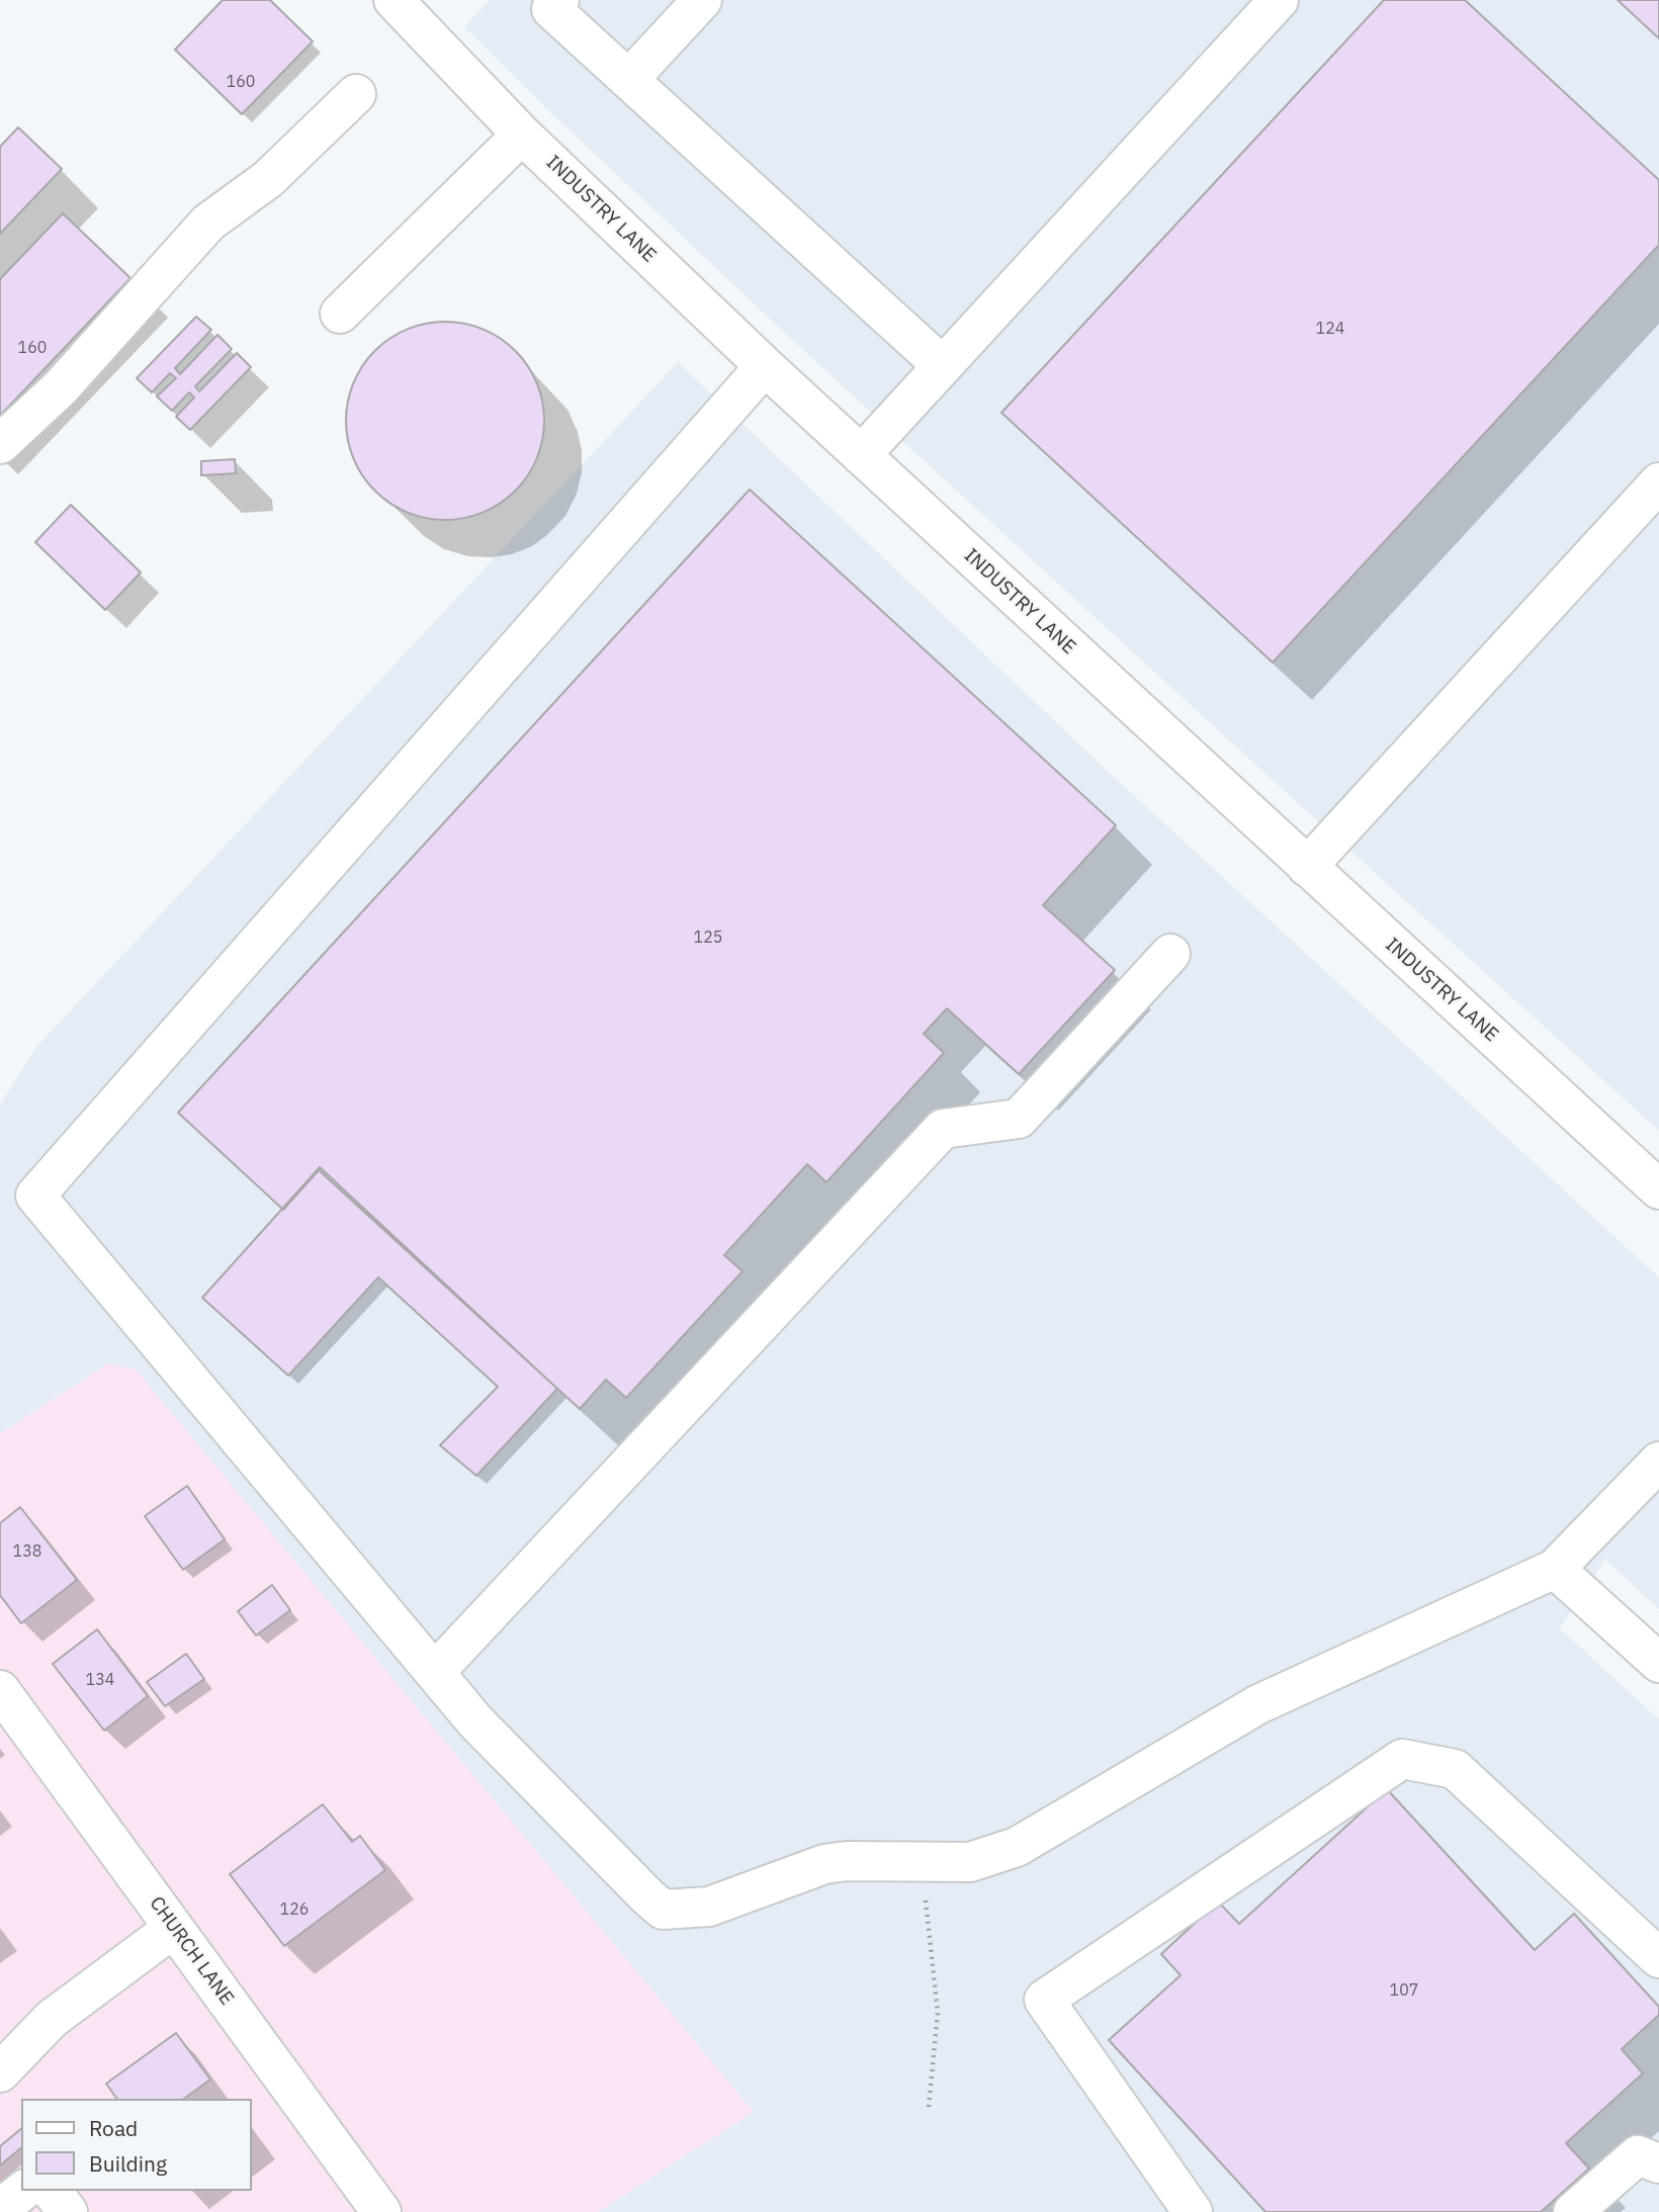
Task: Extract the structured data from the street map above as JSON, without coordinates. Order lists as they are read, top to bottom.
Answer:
{
  "streets": {
    "street": ["INDUSTRY LANE", "CHURCH LANE"]
  },
  "house_numbers": [
    "160",
    "124",
    "160",
    "125",
    "138",
    "134",
    "126",
    "107"
  ],
  "legend": ["Road", "Building"]
}
